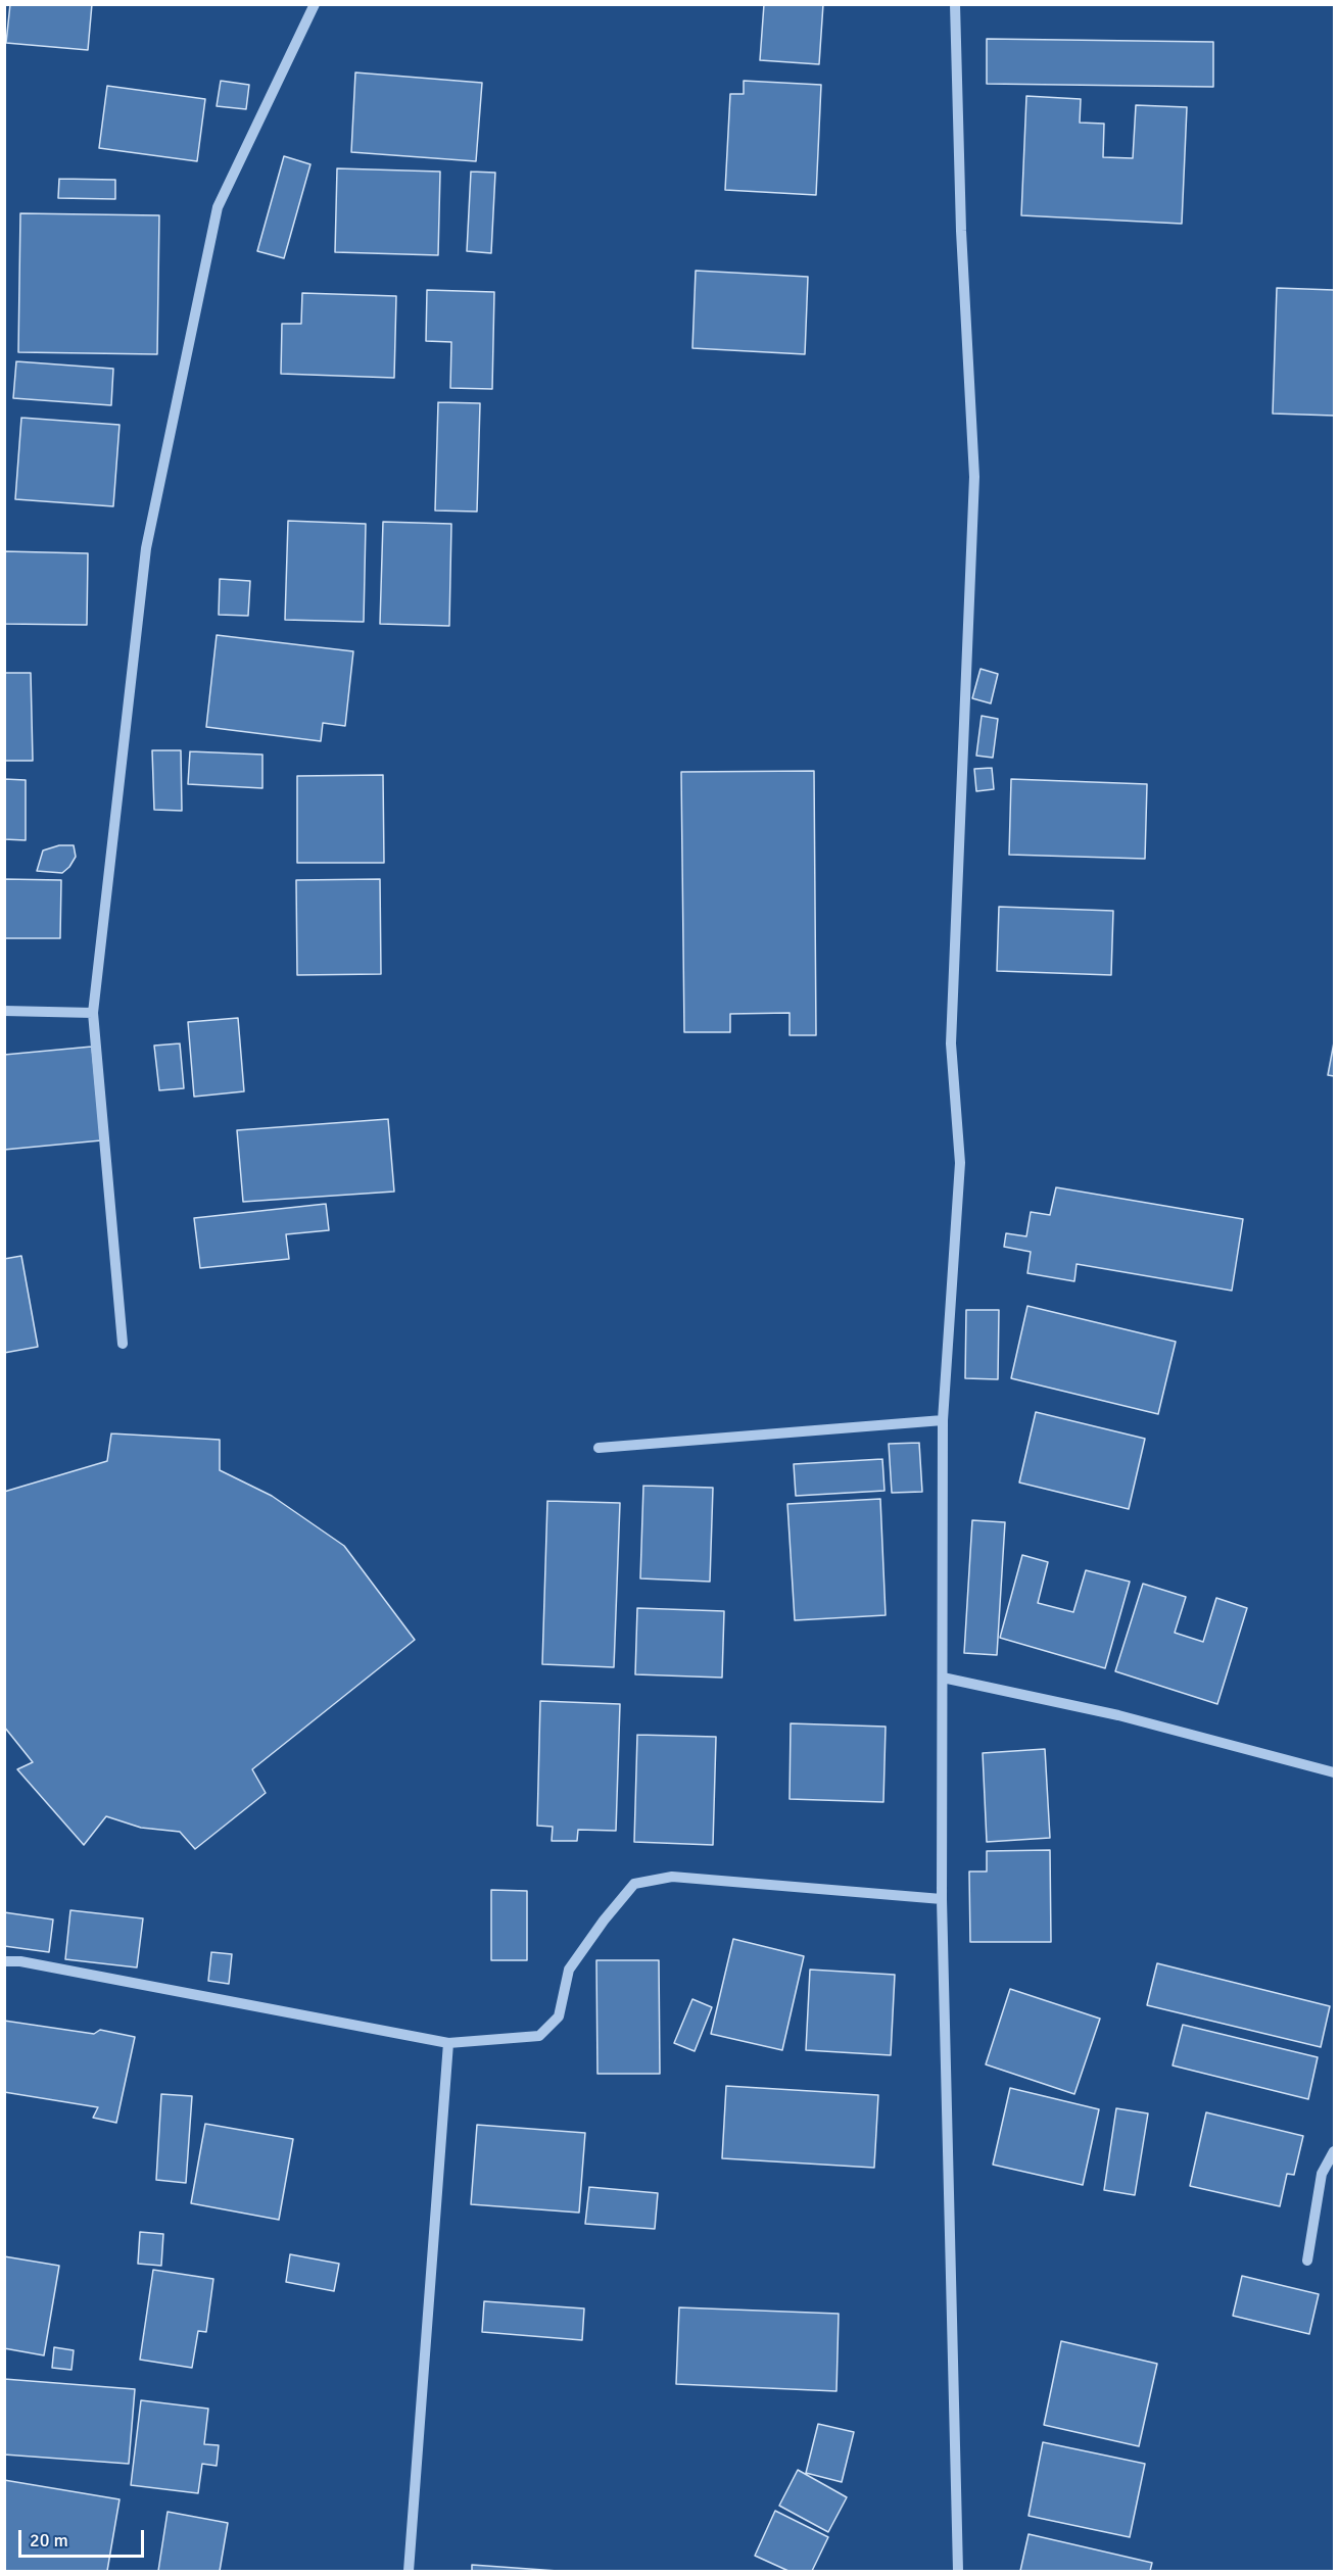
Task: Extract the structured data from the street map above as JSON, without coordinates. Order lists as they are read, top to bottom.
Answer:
{
  "scale_bar": "20 m"
}
